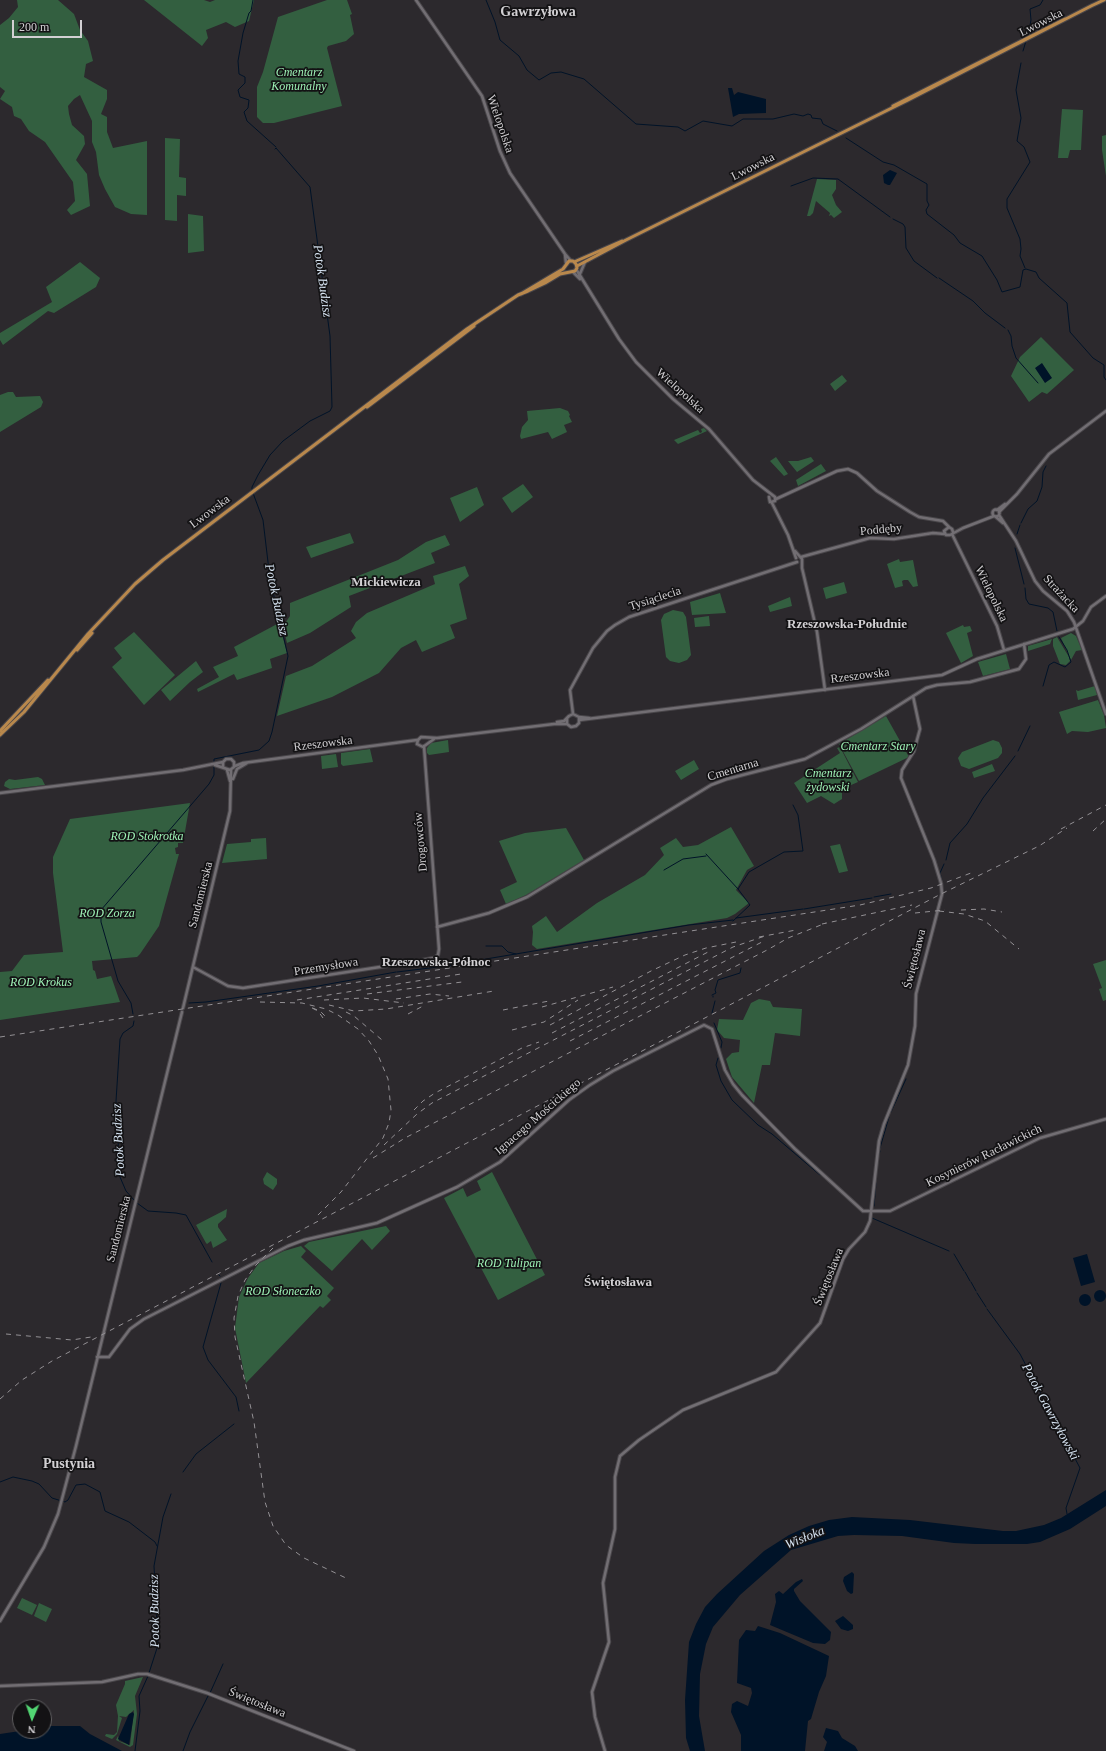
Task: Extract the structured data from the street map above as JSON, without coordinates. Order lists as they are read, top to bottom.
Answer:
{
  "streets": {
    "main road": ["Lwowska"],
    "street": [
      "Wielopolska",
      "Poddęby",
      "Strażacka",
      "Tysiąclecia",
      "Rzeszowska",
      "Cmentarna",
      "Drogowców",
      "Sandomierska",
      "Świętosława",
      "Przemysłowa",
      "Ignacego Mościckiego",
      "Kosynierów Racławickich"
    ]
  },
  "crossings": [
    ["Lwowska", "Wielopolska"],
    ["Wielopolska", "Rzeszowska"],
    ["Poddęby", "Tysiąclecia"],
    ["Strażacka", "Rzeszowska"],
    ["Tysiąclecia", "Rzeszowska"],
    ["Rzeszowska", "Cmentarna"],
    ["Cmentarna", "Drogowców"],
    ["Cmentarna", "Świętosława"],
    ["Cmentarna", "Przemysłowa"],
    ["Drogowców", "Przemysłowa"],
    ["Sandomierska", "Przemysłowa"],
    ["Sandomierska", "Ignacego Mościckiego"],
    ["Świętosława", "Ignacego Mościckiego"],
    ["Świętosława", "Kosynierów Racławickich"],
    ["Ignacego Mościckiego", "Kosynierów Racławickich"]
  ],
  "districts": [
    "Gawrzyłowa",
    "Mickiewicza",
    "Rzeszowska-Południe",
    "Rzeszowska-Północ",
    "Świętosława",
    "Pustynia"
  ],
  "water": ["Potok Budzisz", "Potok Gawrzyłowski", "Wisłoka"],
  "parks": [
    "Cmentarz Komunalny",
    "Cmentarz Stary",
    "Cmentarz żydowski",
    "ROD Stokrotka",
    "ROD Zorza",
    "ROD Krokus",
    "ROD Tulipan",
    "ROD Słoneczko"
  ],
  "scale_bar": "200 m",
  "north": "bottom"
}
